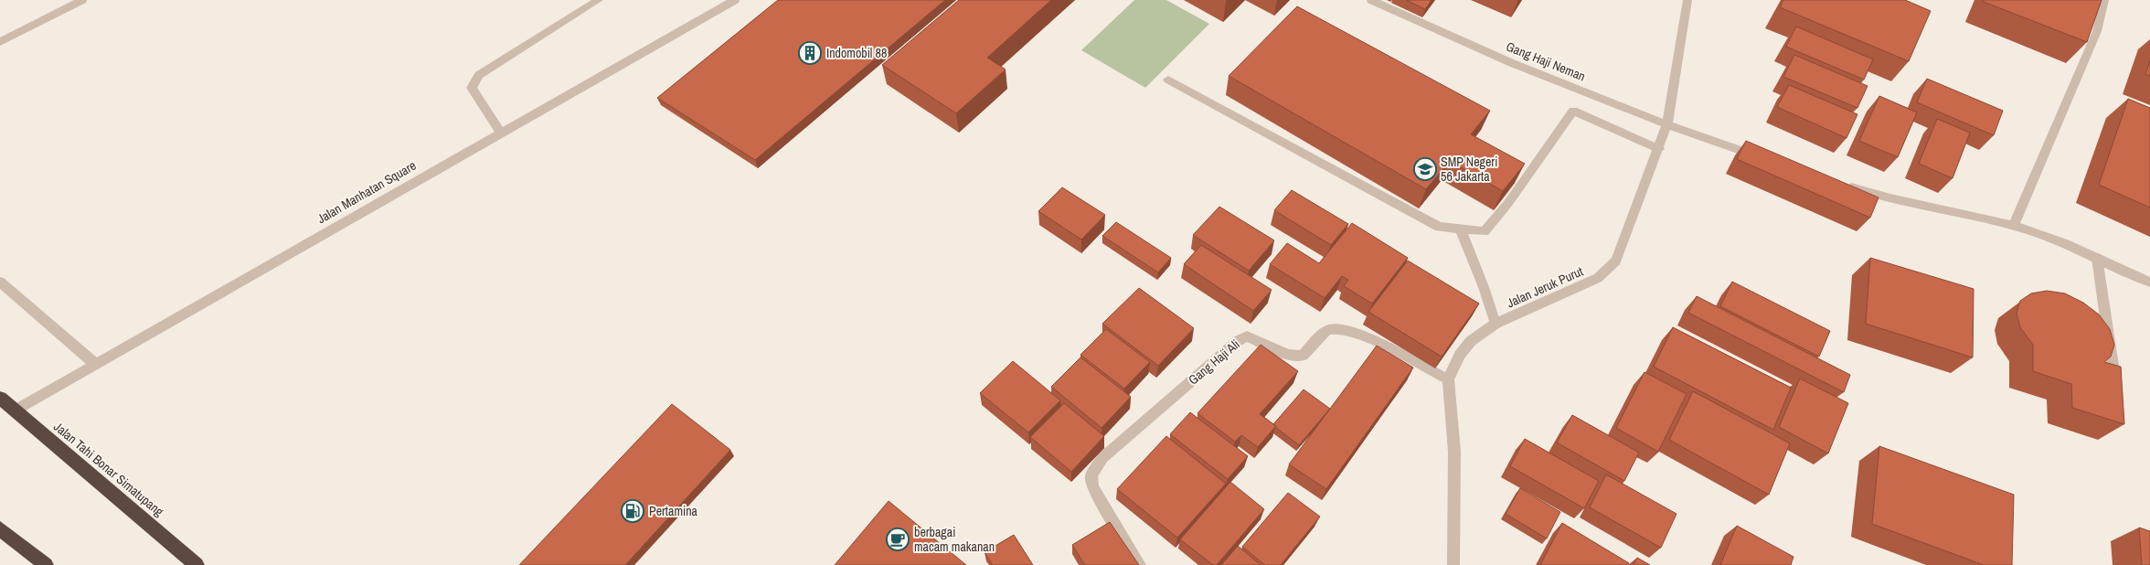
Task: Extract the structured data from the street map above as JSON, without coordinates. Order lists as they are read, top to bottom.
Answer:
{
  "streets": {
    "highway": ["Jalan Tahi Bonar Simatupang"],
    "street": [
      "Gang Haji Neman",
      "Jalan Manhatan Square",
      "Jalan Jeruk Purut",
      "Gang Haji Ali"
    ]
  },
  "crossings": [
    ["Gang Haji Neman", "Jalan Jeruk Purut"],
    ["Jalan Manhatan Square", "Jalan Tahi Bonar Simatupang"],
    ["Jalan Jeruk Purut", "Gang Haji Ali"]
  ],
  "places": {
    "building": ["Indomobil 88"],
    "school or university": ["SMP Negeri 56 Jakarta"],
    "fuel station": ["Pertamina"],
    "cafe": ["berbagai macam makanan"]
  }
}
